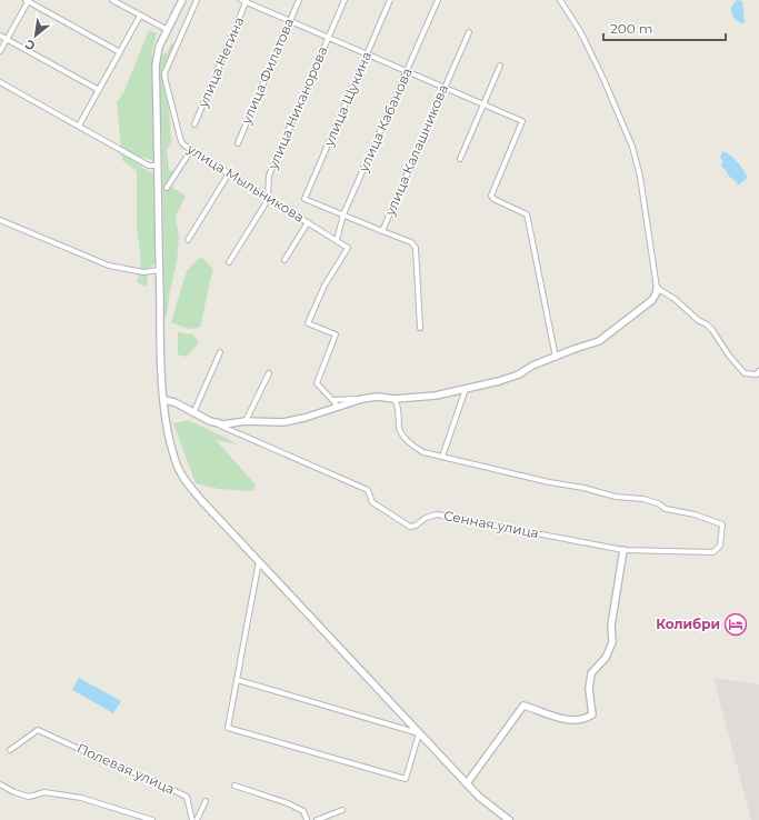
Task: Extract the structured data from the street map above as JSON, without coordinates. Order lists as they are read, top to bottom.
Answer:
{
  "streets": {
    "street": [
      "улица Негина",
      "улица Филатова",
      "улица Щукина",
      "улица Никанорова",
      "улица Кабанова",
      "улица Калашникова",
      "улица Мыльникова",
      "Сенная улица",
      "Полевая улица"
    ]
  },
  "crossings": [
    ["улица Щукина", "улица Калашникова"],
    ["улица Никанорова", "улица Мыльникова"],
    ["улица Кабанова", "улица Калашникова"],
    ["улица Кабанова", "улица Мыльникова"]
  ],
  "places": {
    "hotel": ["Колибри"]
  },
  "scale_bar": "200 m",
  "north": "bottom left"
}
